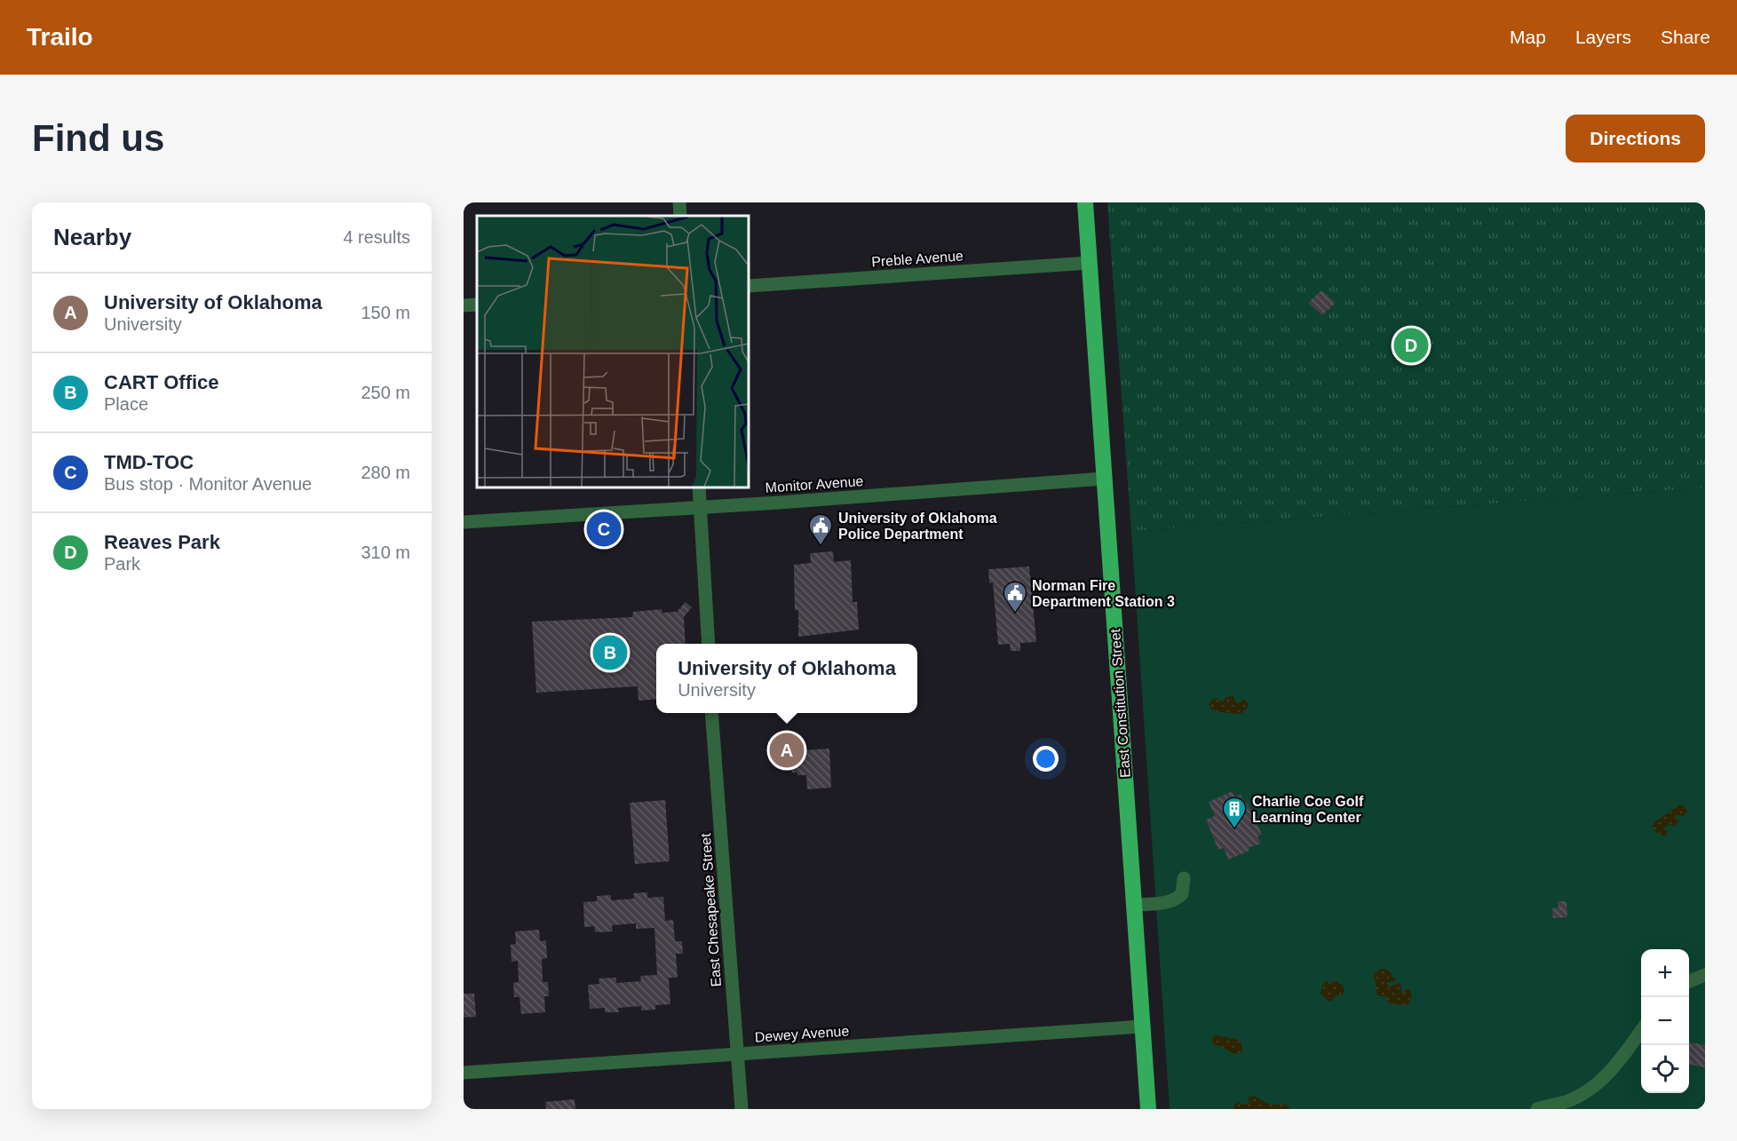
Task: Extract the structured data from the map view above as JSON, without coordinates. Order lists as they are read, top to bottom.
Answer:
{
  "streets": {
    "main road": ["East Constitution Street"],
    "street": [
      "Preble Avenue",
      "Monitor Avenue",
      "East Chesapeake Street",
      "Dewey Avenue"
    ]
  },
  "crossings": [
    ["Preble Avenue", "East Constitution Street"],
    ["Monitor Avenue", "East Constitution Street"],
    ["East Constitution Street", "Dewey Avenue"],
    ["East Chesapeake Street", "Dewey Avenue"]
  ],
  "places": {
    "public building": ["University of Oklahoma Police Department", "Norman Fire Department Station 3"],
    "building": ["Charlie Coe Golf Learning Center"]
  },
  "page": {
    "header": "Trailo",
    "nav": ["Map", "Layers", "Share"],
    "buttons": "Directions",
    "title": "Find us",
    "heading": ["Nearby", "4 results"],
    "list": [
      {
        "mark": "A",
        "name": "University of Oklahoma",
        "note": "University",
        "value": "150 m"
      },
      {
        "mark": "B",
        "name": "CART Office",
        "note": "Place",
        "value": "250 m"
      },
      {
        "mark": "C",
        "name": "TMD-TOC",
        "note": "Bus stop · Monitor Avenue",
        "value": "280 m"
      },
      {
        "mark": "D",
        "name": "Reaves Park",
        "note": "Park",
        "value": "310 m"
      }
    ],
    "pins": [
      "D",
      "C",
      "B",
      "A"
    ],
    "popup": ["University of Oklahoma", "University"],
    "map_buttons": ["+", "−"]
  }
}
